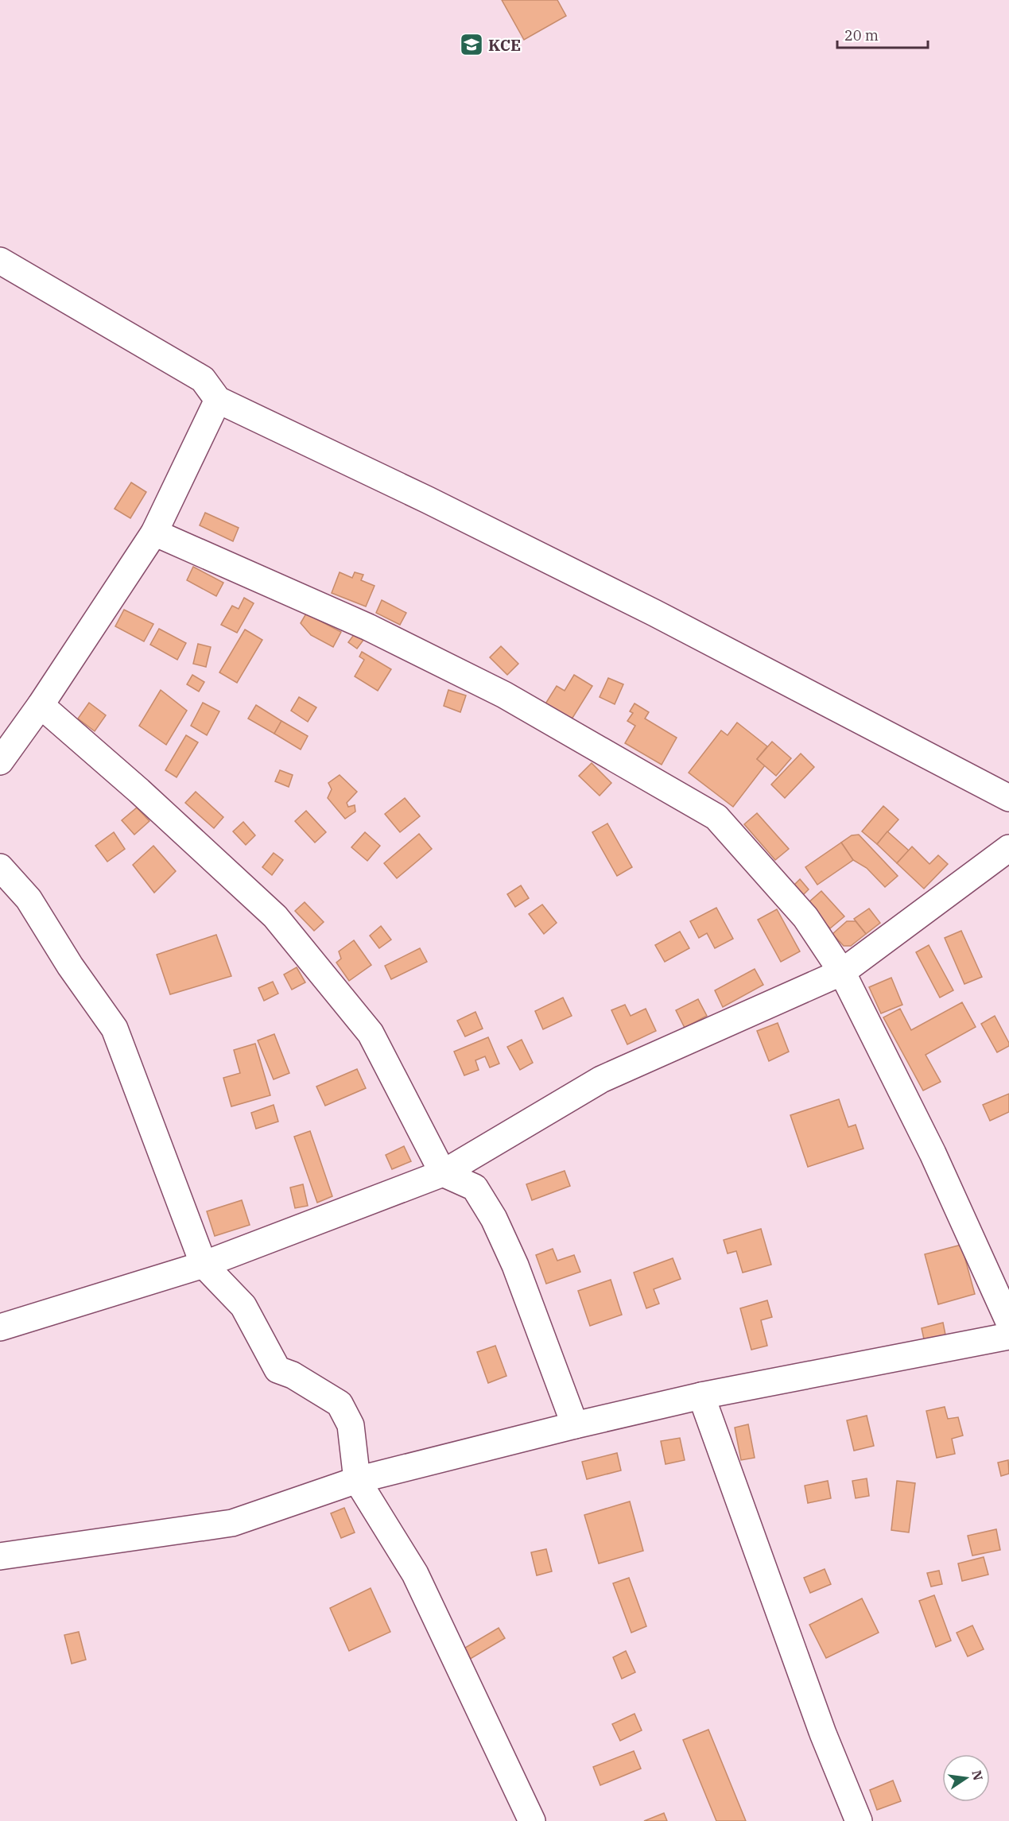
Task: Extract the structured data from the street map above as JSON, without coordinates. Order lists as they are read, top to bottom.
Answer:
{
  "places": {
    "school or university": ["KCE"]
  },
  "scale_bar": "20 m",
  "north": "right"
}
